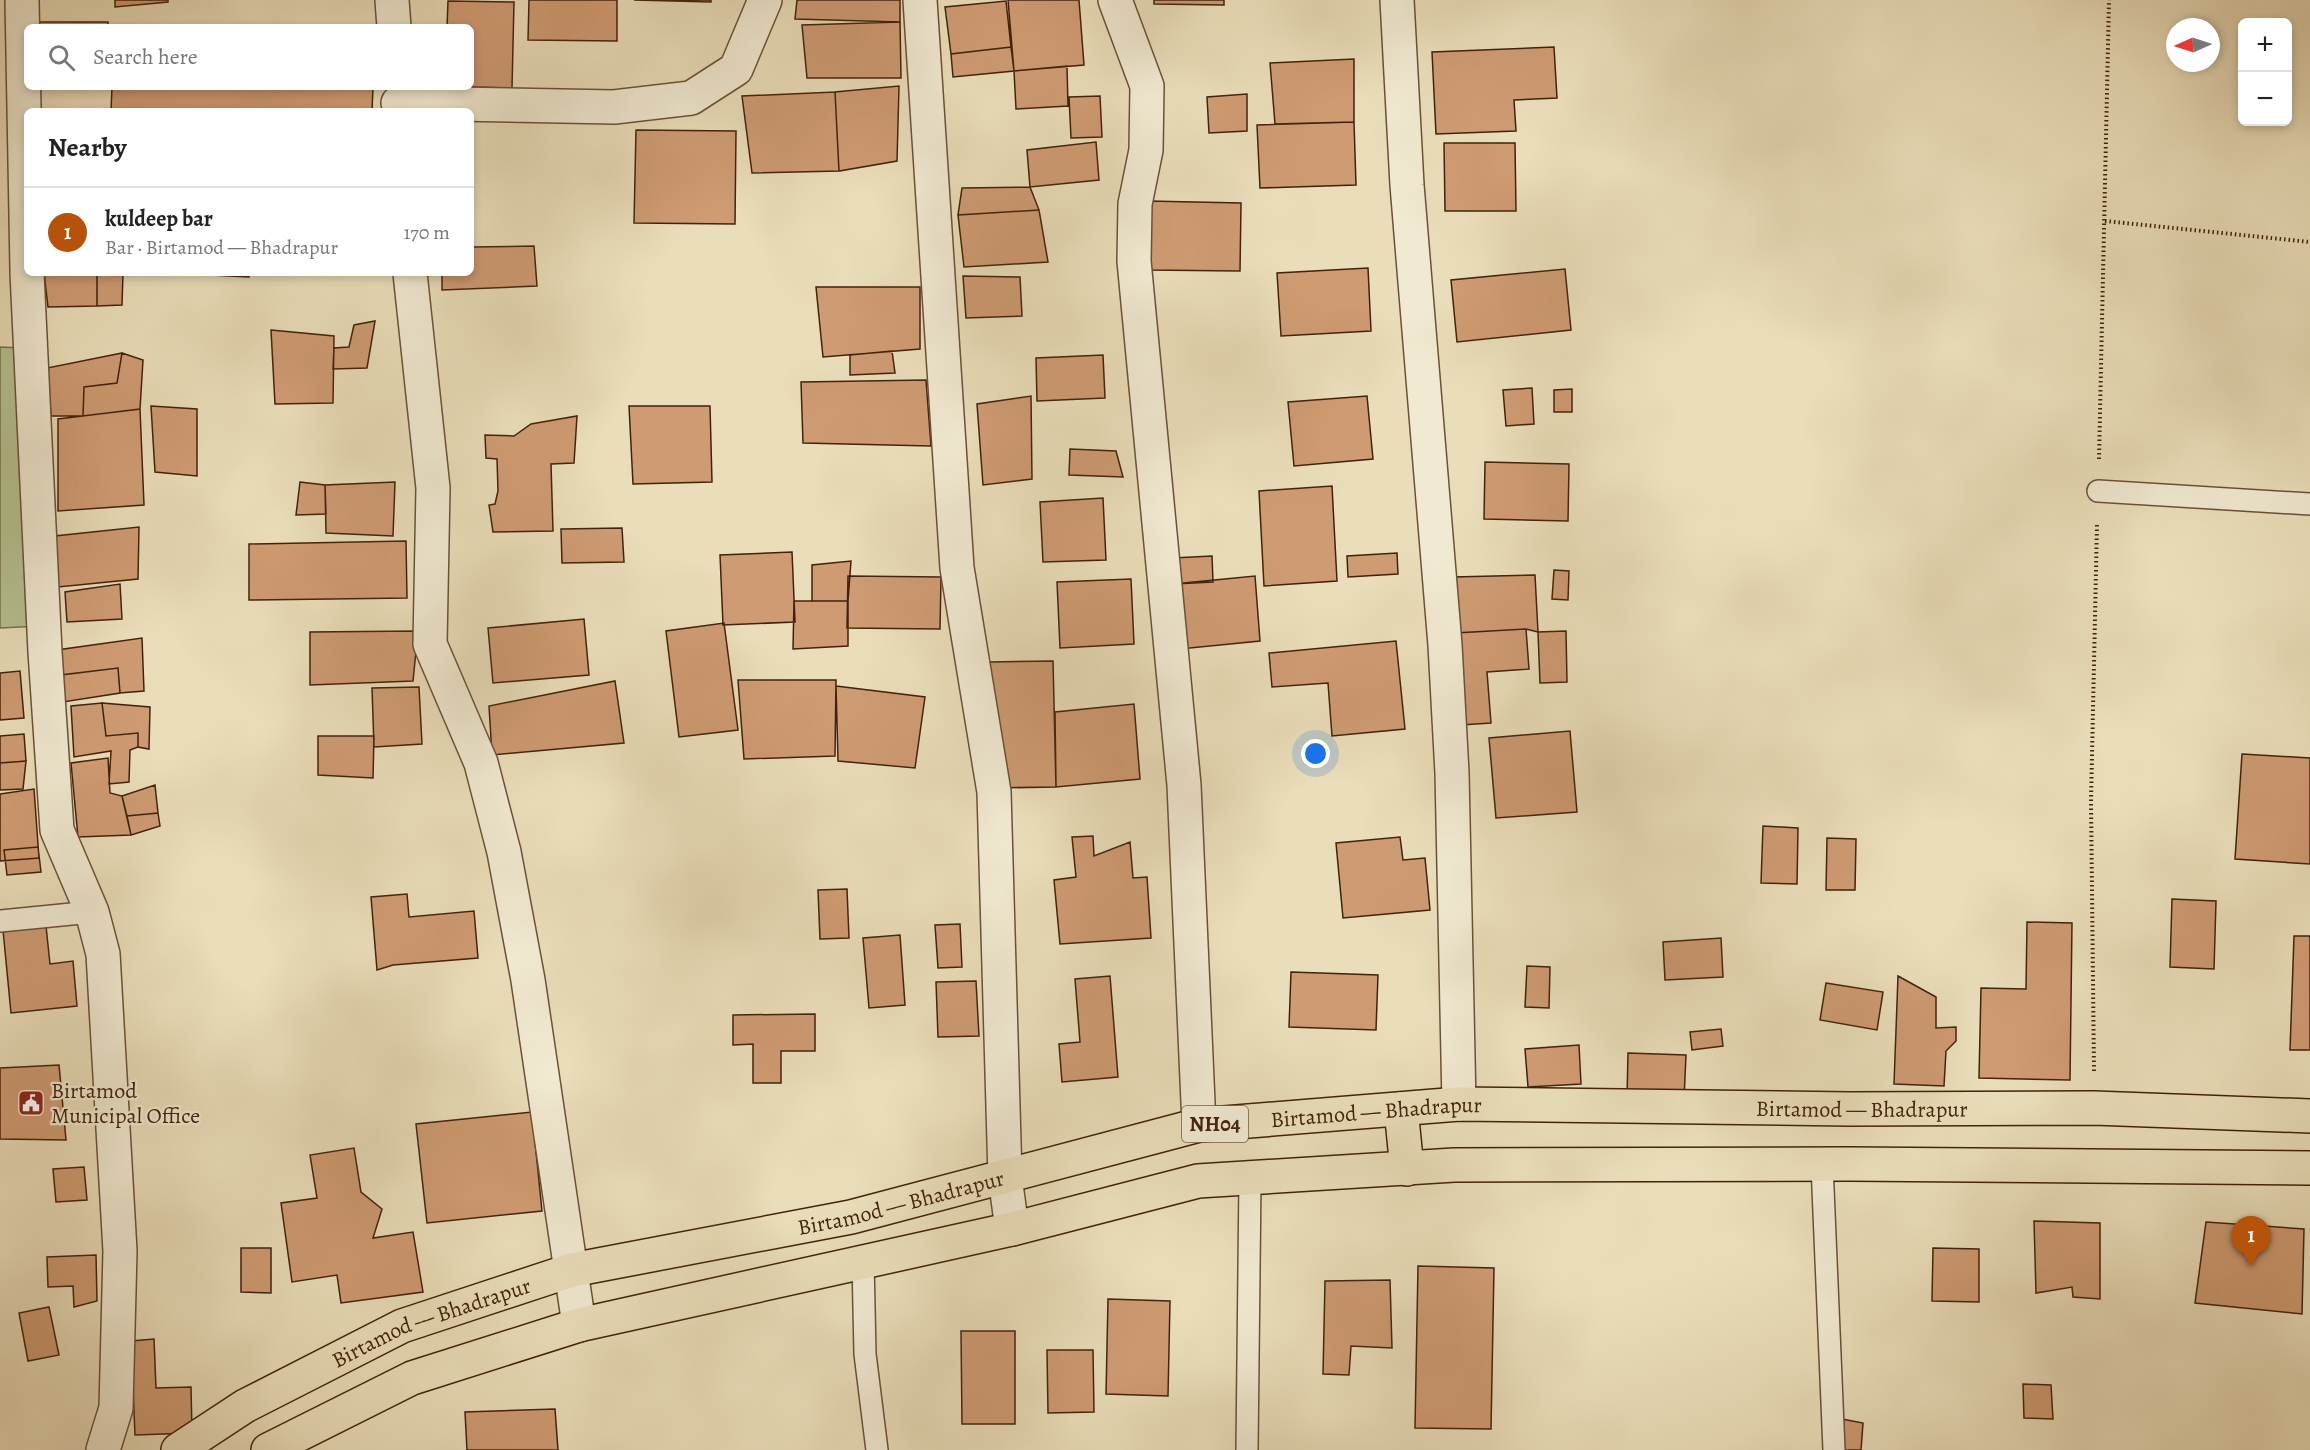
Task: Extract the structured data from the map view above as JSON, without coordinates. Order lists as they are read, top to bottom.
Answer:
{
  "streets": {
    "main road": ["Birtamod — Bhadrapur", "NH04"]
  },
  "places": {
    "public building": ["Birtamod Municipal Office"]
  },
  "north": "left",
  "page": {
    "map_buttons": ["+", "−"],
    "search": "Search here",
    "heading": "Nearby",
    "list": [
      {
        "mark": "1",
        "name": "kuldeep bar",
        "note": "Bar · Birtamod — Bhadrapur",
        "value": "170 m"
      }
    ],
    "pins": "1"
  }
}
